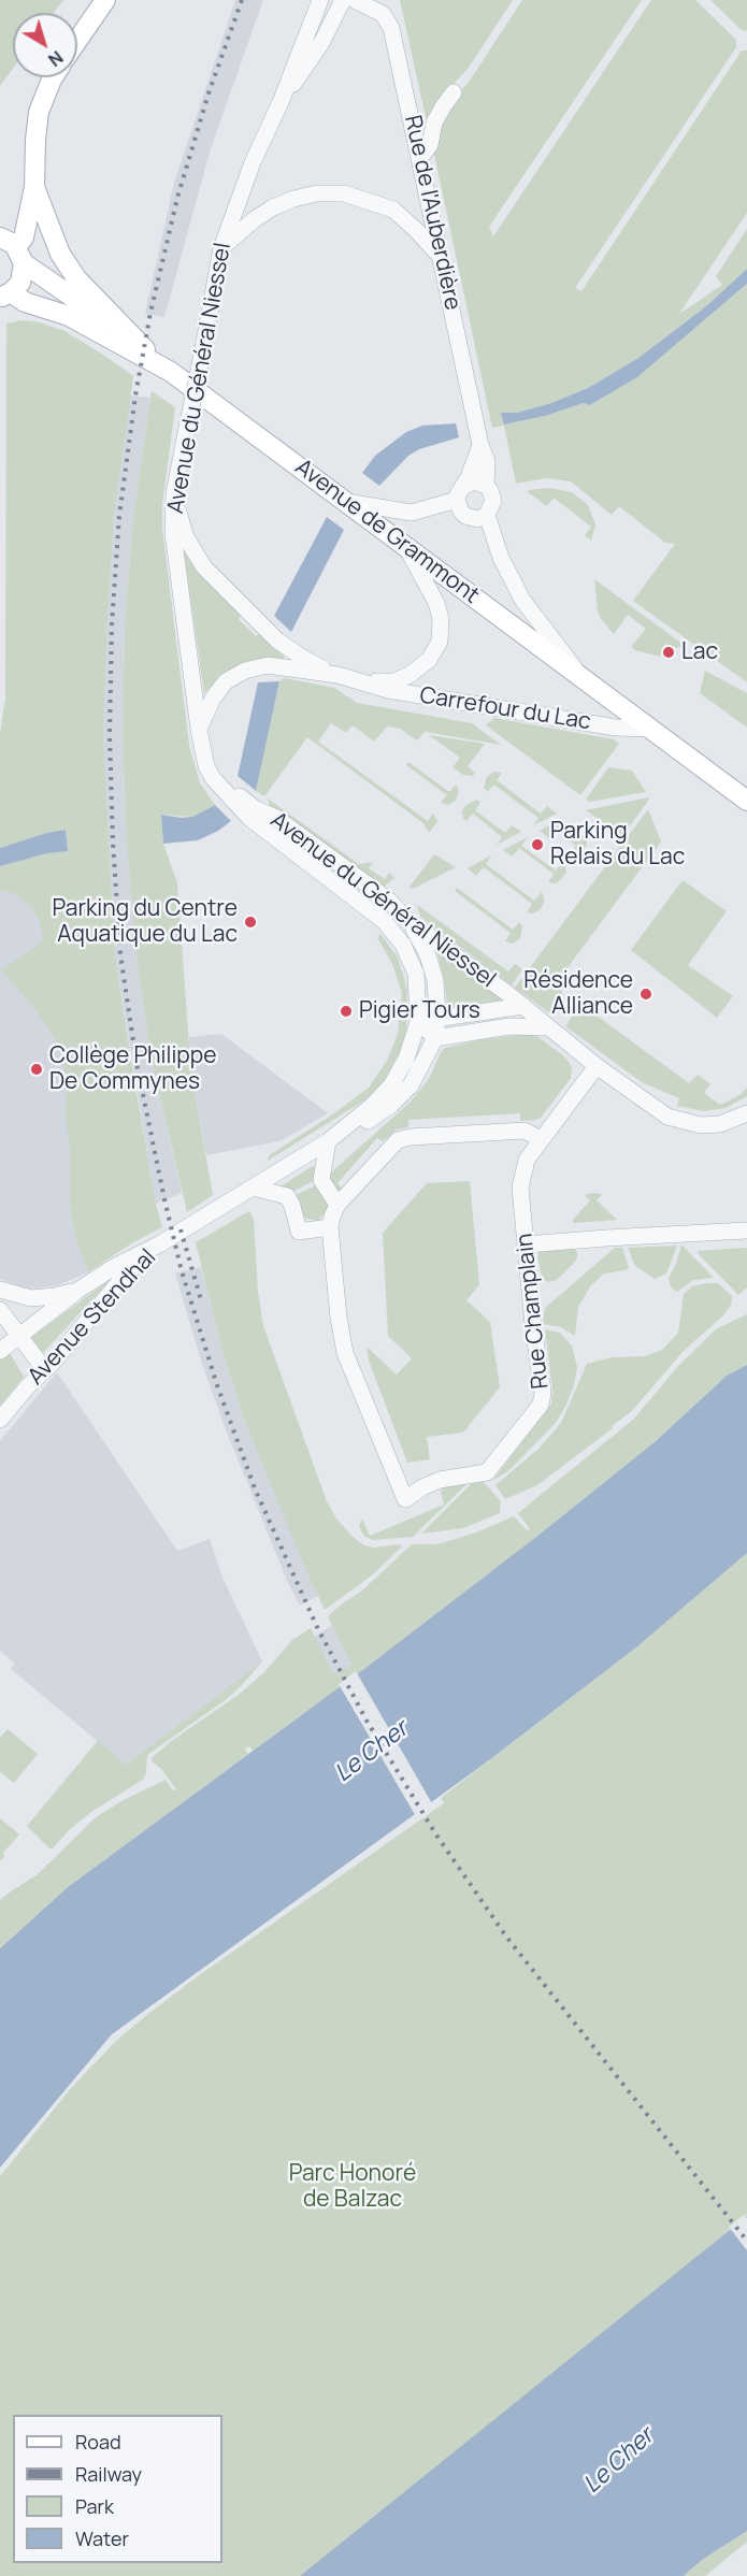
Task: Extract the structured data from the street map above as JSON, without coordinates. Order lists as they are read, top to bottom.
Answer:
{
  "streets": {
    "main road": ["Avenue de Grammont"],
    "street": [
      "Rue de l'Auberdière",
      "Avenue du Général Niessel",
      "Carrefour du Lac",
      "Rue Champlain",
      "Avenue Stendhal"
    ]
  },
  "crossings": [
    ["Avenue du Général Niessel", "Carrefour du Lac"],
    ["Avenue du Général Niessel", "Rue Champlain"],
    ["Avenue du Général Niessel", "Avenue Stendhal"],
    ["Avenue de Grammont", "Carrefour du Lac"]
  ],
  "water": ["Le Cher"],
  "parks": ["Parc Honoré de Balzac"],
  "places": [
    "Lac",
    "Parking Relais du Lac",
    "Parking du Centre Aquatique du Lac",
    "Résidence Alliance",
    "Pigier Tours",
    "Collège Philippe De Commynes"
  ],
  "legend": [
    "Road",
    "Railway",
    "Park",
    "Water"
  ],
  "north": "bottom right"
}
